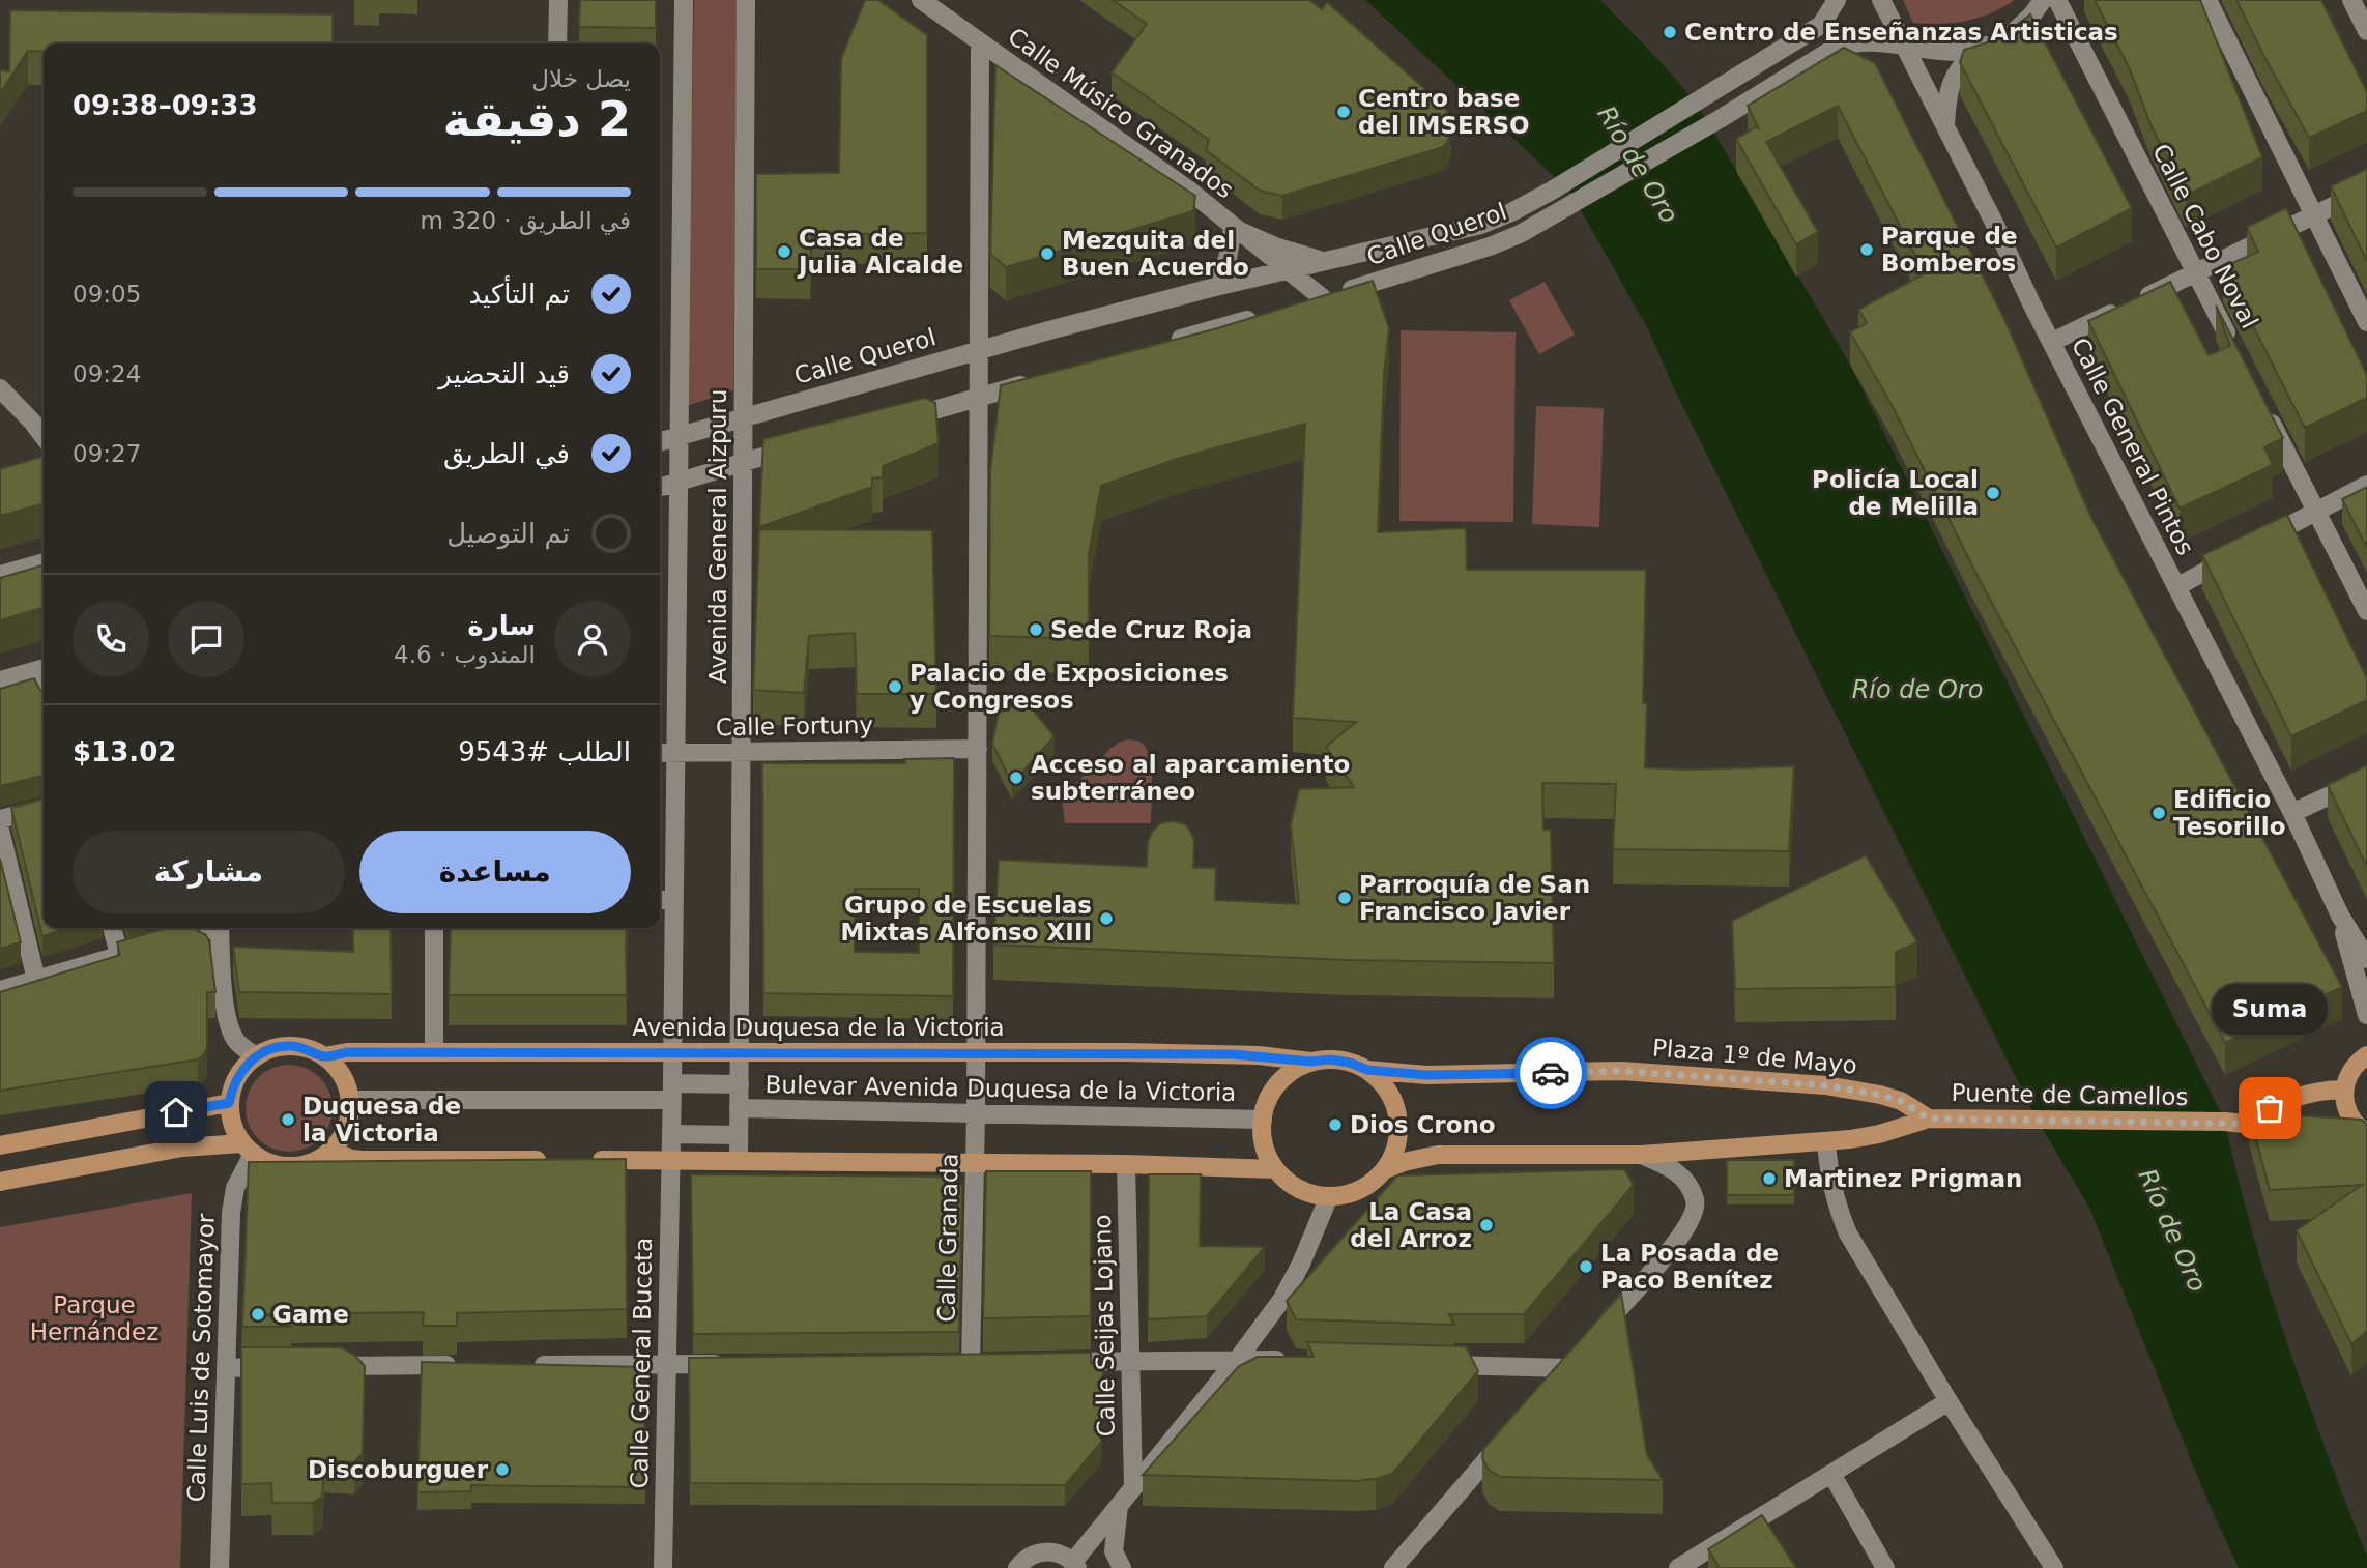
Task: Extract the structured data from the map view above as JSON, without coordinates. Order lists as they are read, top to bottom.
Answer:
{
  "streets": {
    "main road": ["Avenida Duquesa de la Victoria", "Plaza 1º de Mayo", "Puente de Camellos"],
    "street": [
      "Calle Músico Granados",
      "Calle Querol",
      "Calle Cabo Noval",
      "Calle General Pintos",
      "Avenida General Aizpuru",
      "Calle Fortuny",
      "Bulevar Avenida Duquesa de la Victoria",
      "Calle Granada",
      "Calle Seijas Lojano",
      "Calle Luis de Sotomayor",
      "Calle General Buceta"
    ]
  },
  "crossings": [
    ["Calle Músico Granados", "Calle Querol"],
    ["Calle Músico Granados", "Calle Granada"],
    ["Calle Querol", "Calle General Pintos"],
    ["Calle Querol", "Avenida General Aizpuru"],
    ["Calle Querol", "Calle Granada"],
    ["Avenida General Aizpuru", "Calle Fortuny"],
    ["Avenida General Aizpuru", "Avenida Duquesa de la Victoria"],
    ["Avenida General Aizpuru", "Bulevar Avenida Duquesa de la Victoria"],
    ["Avenida General Aizpuru", "Calle General Buceta"],
    ["Calle Fortuny", "Calle Granada"],
    ["Avenida Duquesa de la Victoria", "Plaza 1º de Mayo"],
    ["Avenida Duquesa de la Victoria", "Bulevar Avenida Duquesa de la Victoria"],
    ["Avenida Duquesa de la Victoria", "Calle Granada"],
    ["Avenida Duquesa de la Victoria", "Calle Luis de Sotomayor"],
    ["Plaza 1º de Mayo", "Bulevar Avenida Duquesa de la Victoria"],
    ["Plaza 1º de Mayo", "Puente de Camellos"],
    ["Bulevar Avenida Duquesa de la Victoria", "Calle Granada"]
  ],
  "water": ["Río de Oro"],
  "parks": ["Parque Hernández"],
  "places": [
    "Centro de Enseñanzas Artisticas",
    "Centro base del IMSERSO",
    "Parque de Bomberos",
    "Casa de Julia Alcalde",
    "Mezquita del Buen Acuerdo",
    "Policía Local de Melilla",
    "Sede Cruz Roja",
    "Palacio de Exposiciones y Congresos",
    "Acceso al aparcamiento subterráneo",
    "Edificio Tesorillo",
    "Parroquía de San Francisco Javier",
    "Grupo de Escuelas Mixtas Alfonso XIII",
    "Suma",
    "Duquesa de la Victoria",
    "Dios Crono",
    "Martinez Prigman",
    "La Casa del Arroz",
    "La Posada de Paco Benítez",
    "Game",
    "Discoburguer"
  ],
  "page": {
    "heading": ["2 دقيقة", "يصل خلال", "09:33–09:38"],
    "panel": [
      "سارة",
      "المندوب · 4.6",
      "الطلب #9543",
      "$13.02"
    ],
    "bar": "في الطريق · 320 m",
    "list": [
      ["تم التأكيد", "09:05"],
      ["قيد التحضير", "09:24"],
      ["في الطريق", "09:27"],
      "تم التوصيل"
    ],
    "buttons": ["مساعدة", "مشاركة"],
    "bubble": "Suma"
  }
}
